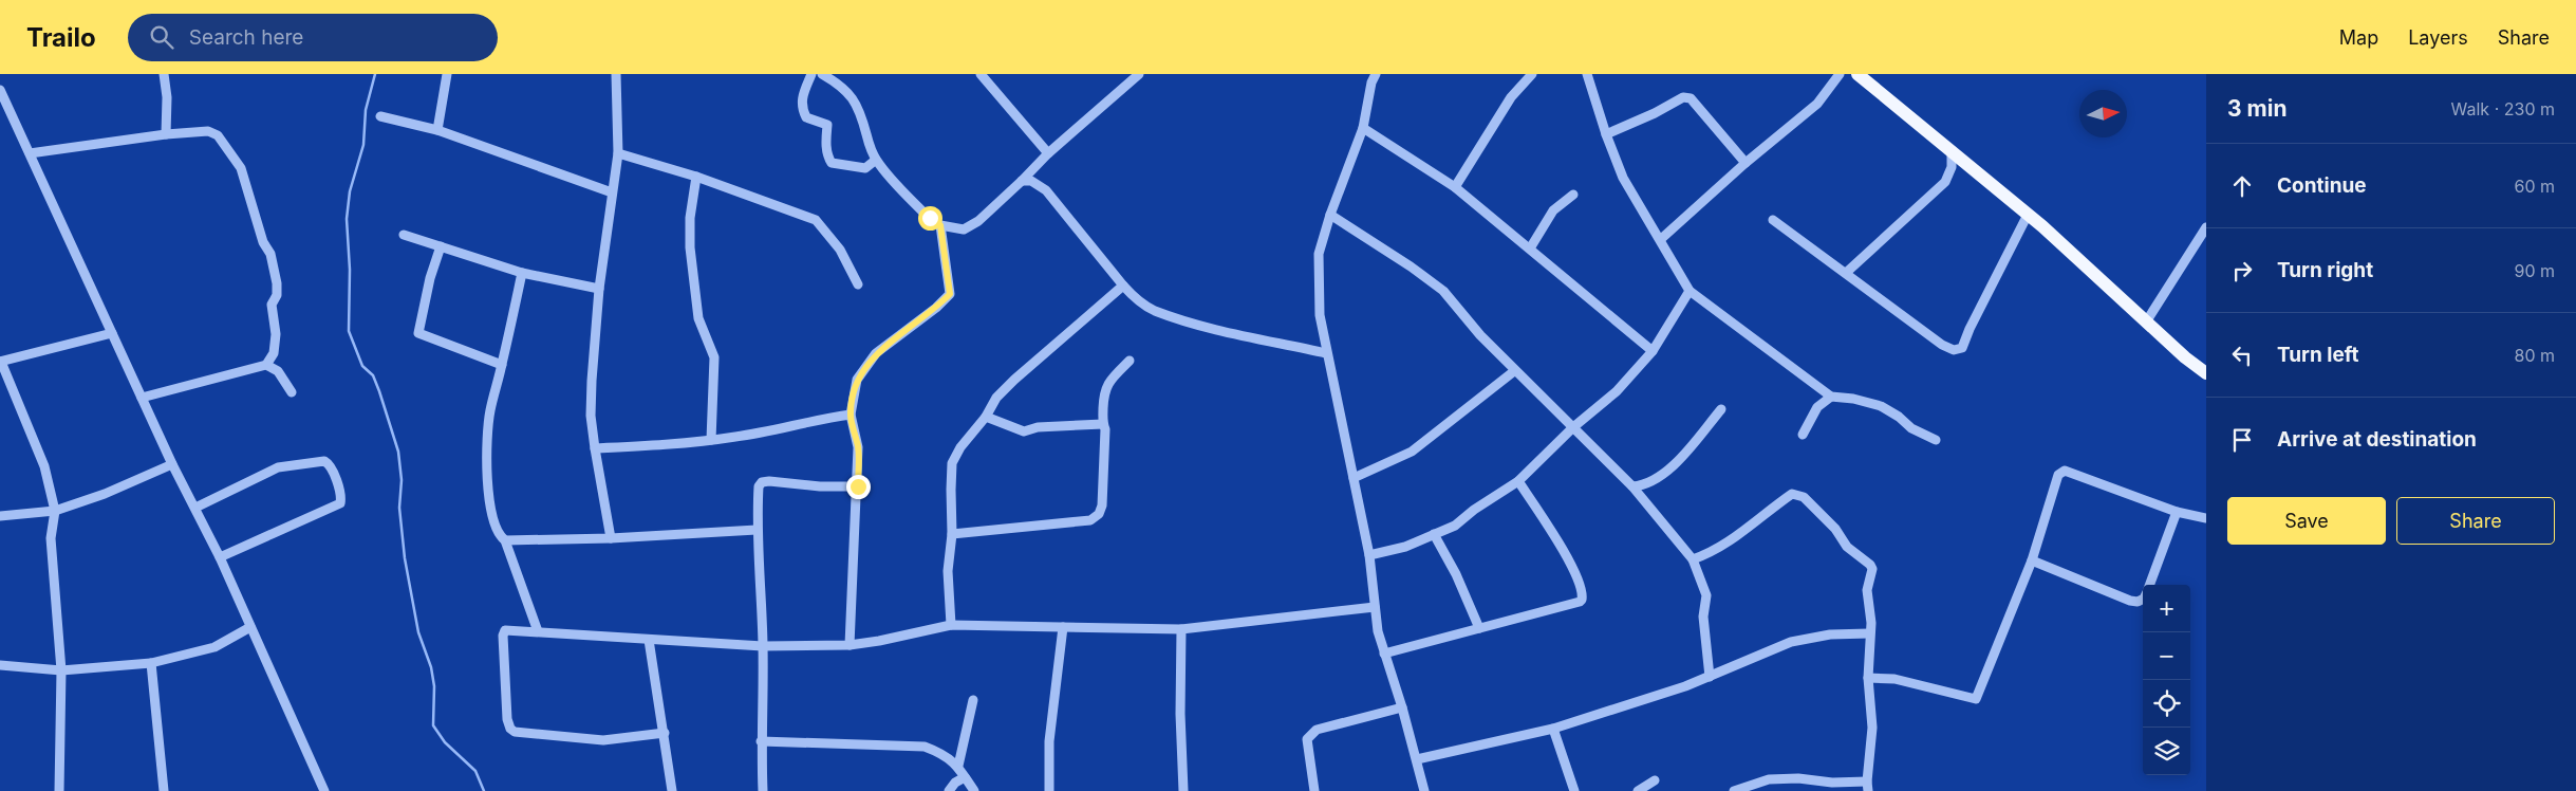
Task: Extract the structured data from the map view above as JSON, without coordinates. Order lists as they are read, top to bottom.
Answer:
{
  "north": "right",
  "page": {
    "header": "Trailo",
    "search": "Search here",
    "nav": ["Map", "Layers", "Share"],
    "heading": ["3 min", "Walk · 230 m"],
    "list": [
      ["Continue", "60 m"],
      ["Turn right", "90 m"],
      ["Turn left", "80 m"],
      "Arrive at destination"
    ],
    "buttons": ["Save", "Share"],
    "map_buttons": ["+", "−"]
  }
}
